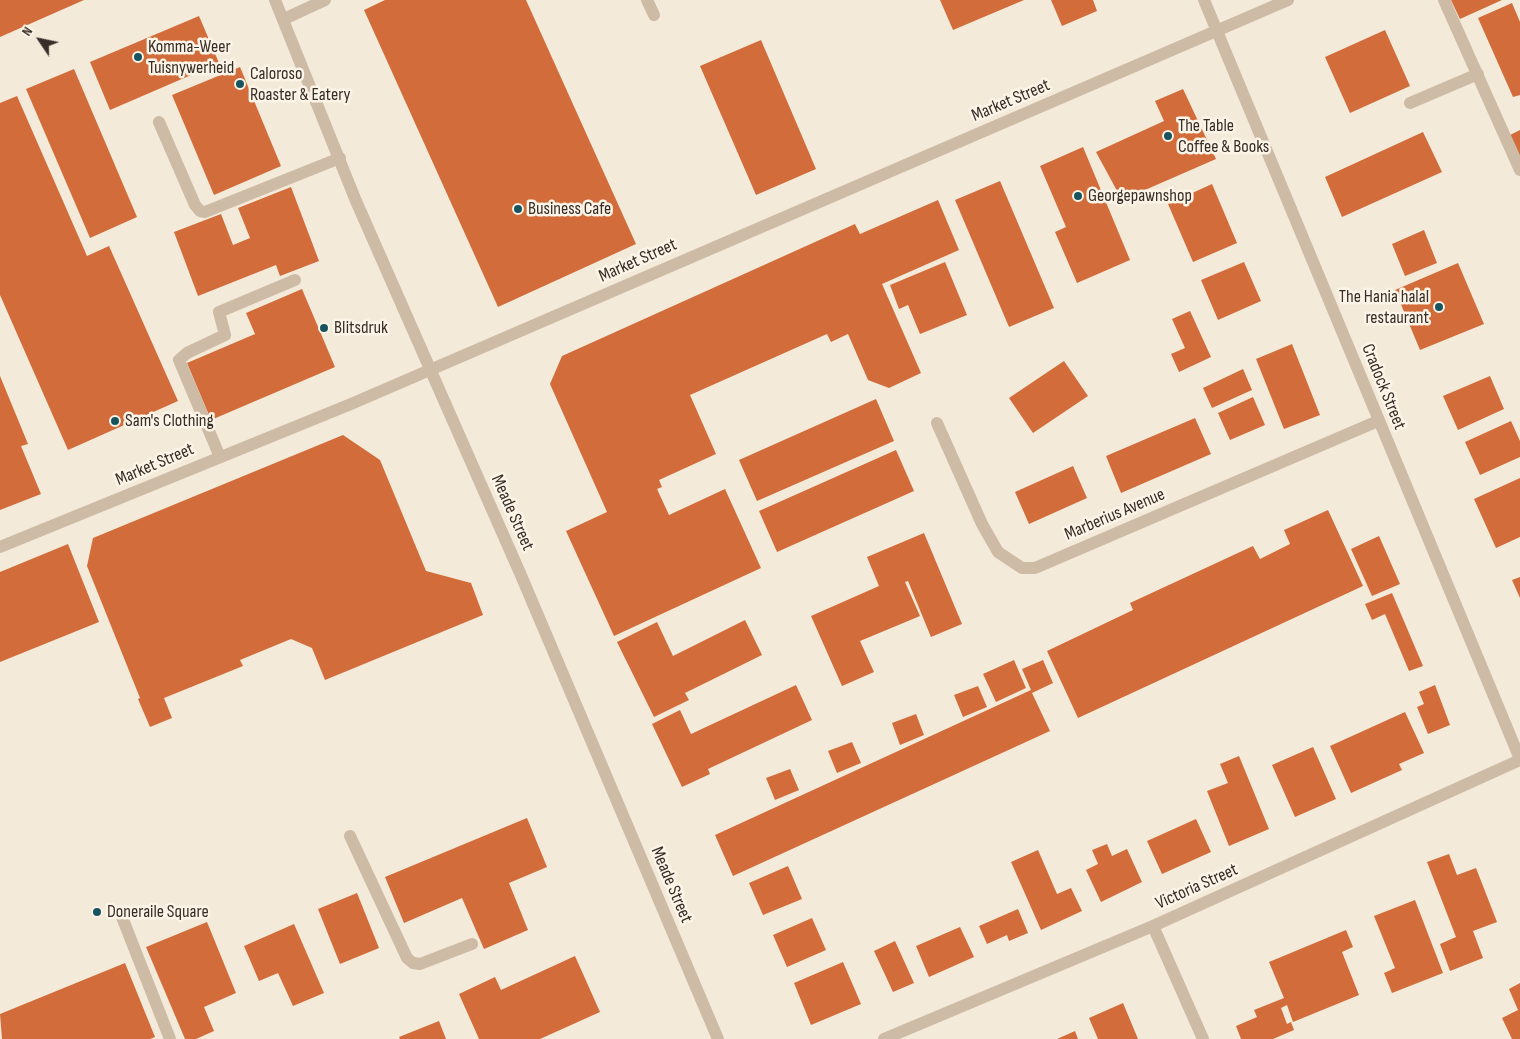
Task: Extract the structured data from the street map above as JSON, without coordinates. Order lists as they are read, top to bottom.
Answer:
{
  "streets": {
    "street": [
      "Market Street",
      "Cradock Street",
      "Meade Street",
      "Marberius Avenue",
      "Victoria Street"
    ]
  },
  "crossings": [
    ["Market Street", "Cradock Street"],
    ["Market Street", "Meade Street"],
    ["Cradock Street", "Marberius Avenue"],
    ["Cradock Street", "Victoria Street"]
  ],
  "places": [
    "Komma-Weer Tuisnywerheid",
    "Caloroso Roaster & Eatery",
    "The Table Coffee & Books",
    "Georgepawnshop",
    "Business Cafe",
    "The Hania halal restaurant",
    "Blitsdruk",
    "Sam's Clothing",
    "Doneraile Square"
  ],
  "north": "top left"
}
